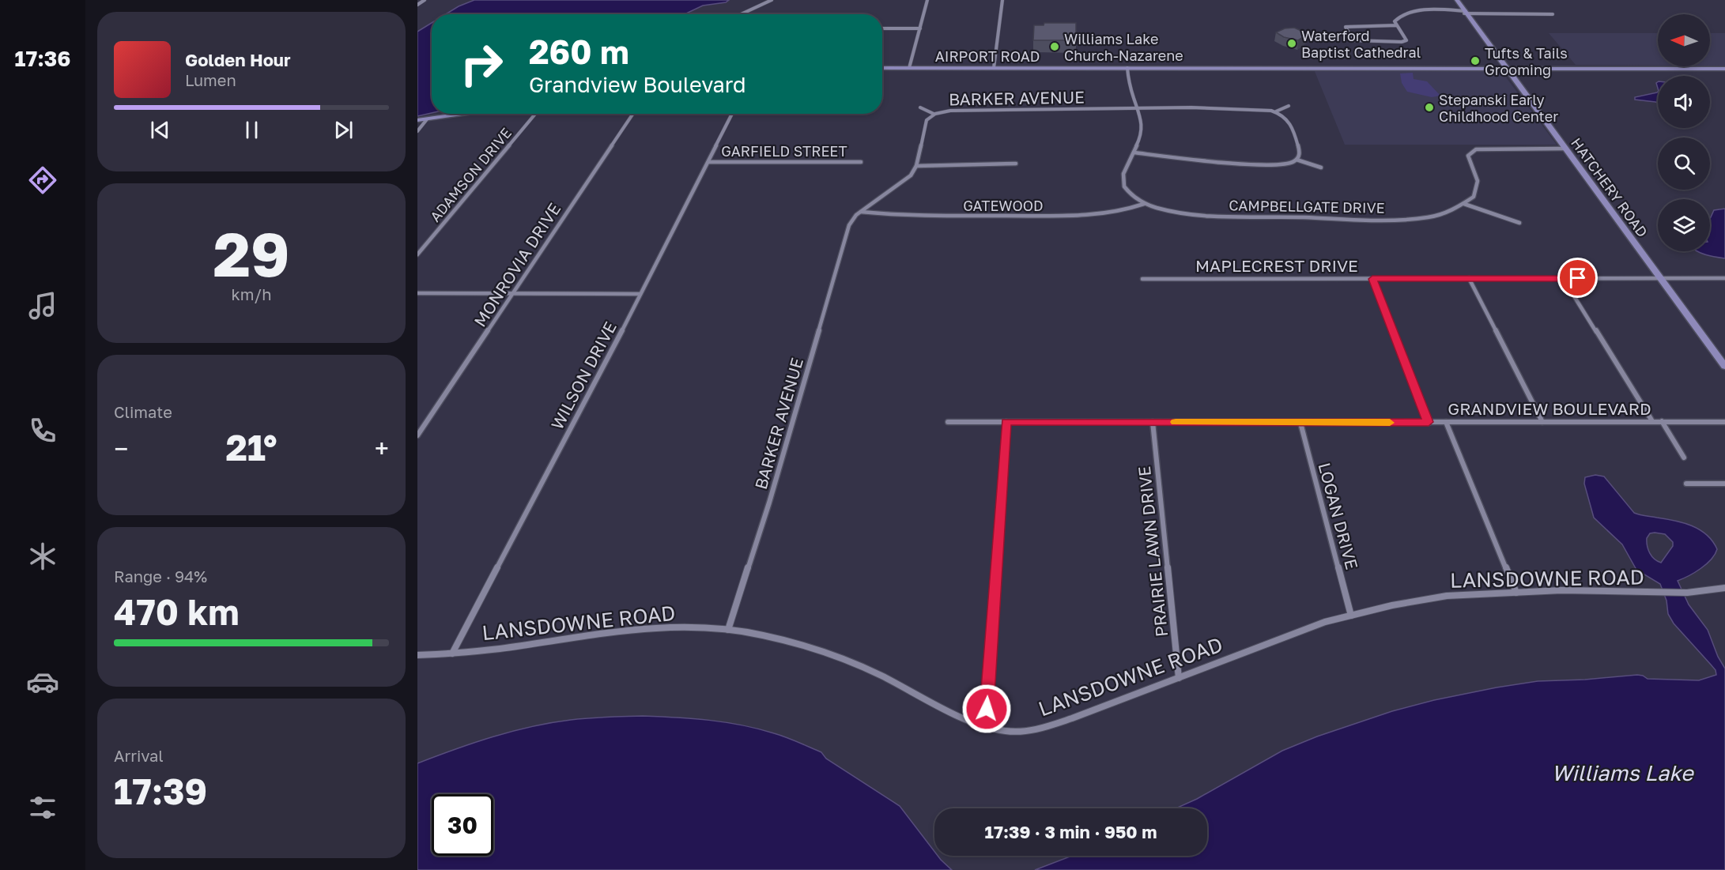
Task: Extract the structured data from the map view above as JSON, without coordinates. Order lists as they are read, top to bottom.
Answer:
{
  "streets": {
    "street": [
      "AIRPORT ROAD",
      "BARKER AVENUE",
      "GARFIELD STREET",
      "ADAMSON DRIVE",
      "HATCHERY ROAD",
      "GATEWOOD",
      "CAMPBELLGATE DRIVE",
      "MONROVIA DRIVE",
      "MAPLECREST DRIVE",
      "WILSON DRIVE",
      "GRANDVIEW BOULEVARD",
      "LOGAN DRIVE",
      "PRAIRIE LAWN DRIVE",
      "LANSDOWNE ROAD"
    ]
  },
  "crossings": [
    ["AIRPORT ROAD", "HATCHERY ROAD"],
    ["AIRPORT ROAD", "CAMPBELLGATE DRIVE"],
    ["BARKER AVENUE", "GATEWOOD"],
    ["BARKER AVENUE", "CAMPBELLGATE DRIVE"],
    ["BARKER AVENUE", "LANSDOWNE ROAD"],
    ["GARFIELD STREET", "WILSON DRIVE"],
    ["HATCHERY ROAD", "MAPLECREST DRIVE"],
    ["GATEWOOD", "CAMPBELLGATE DRIVE"],
    ["WILSON DRIVE", "LANSDOWNE ROAD"],
    ["GRANDVIEW BOULEVARD", "LOGAN DRIVE"],
    ["GRANDVIEW BOULEVARD", "PRAIRIE LAWN DRIVE"],
    ["LOGAN DRIVE", "LANSDOWNE ROAD"],
    ["PRAIRIE LAWN DRIVE", "LANSDOWNE ROAD"]
  ],
  "water": ["Williams Lake"],
  "places": [
    "Waterford Baptist Cathedral",
    "Williams Lake Church-Nazarene",
    "Tufts & Tails Grooming",
    "Stepanski Early Childhood Center"
  ],
  "north": "left",
  "page": {
    "tabs": "17:36",
    "turn": ["260 m", "Grandview Boulevard"],
    "song": ["Golden Hour", "Lumen"],
    "tile": [
      ["29", "km/h"],
      "Climate",
      ["Range · 94%", "470 km"],
      ["Arrival", "17:39"]
    ],
    "heat": ["−", "21°", "+"],
    "limit": "30",
    "trip": "17:39 · 3 min · 950 m"
  }
}
